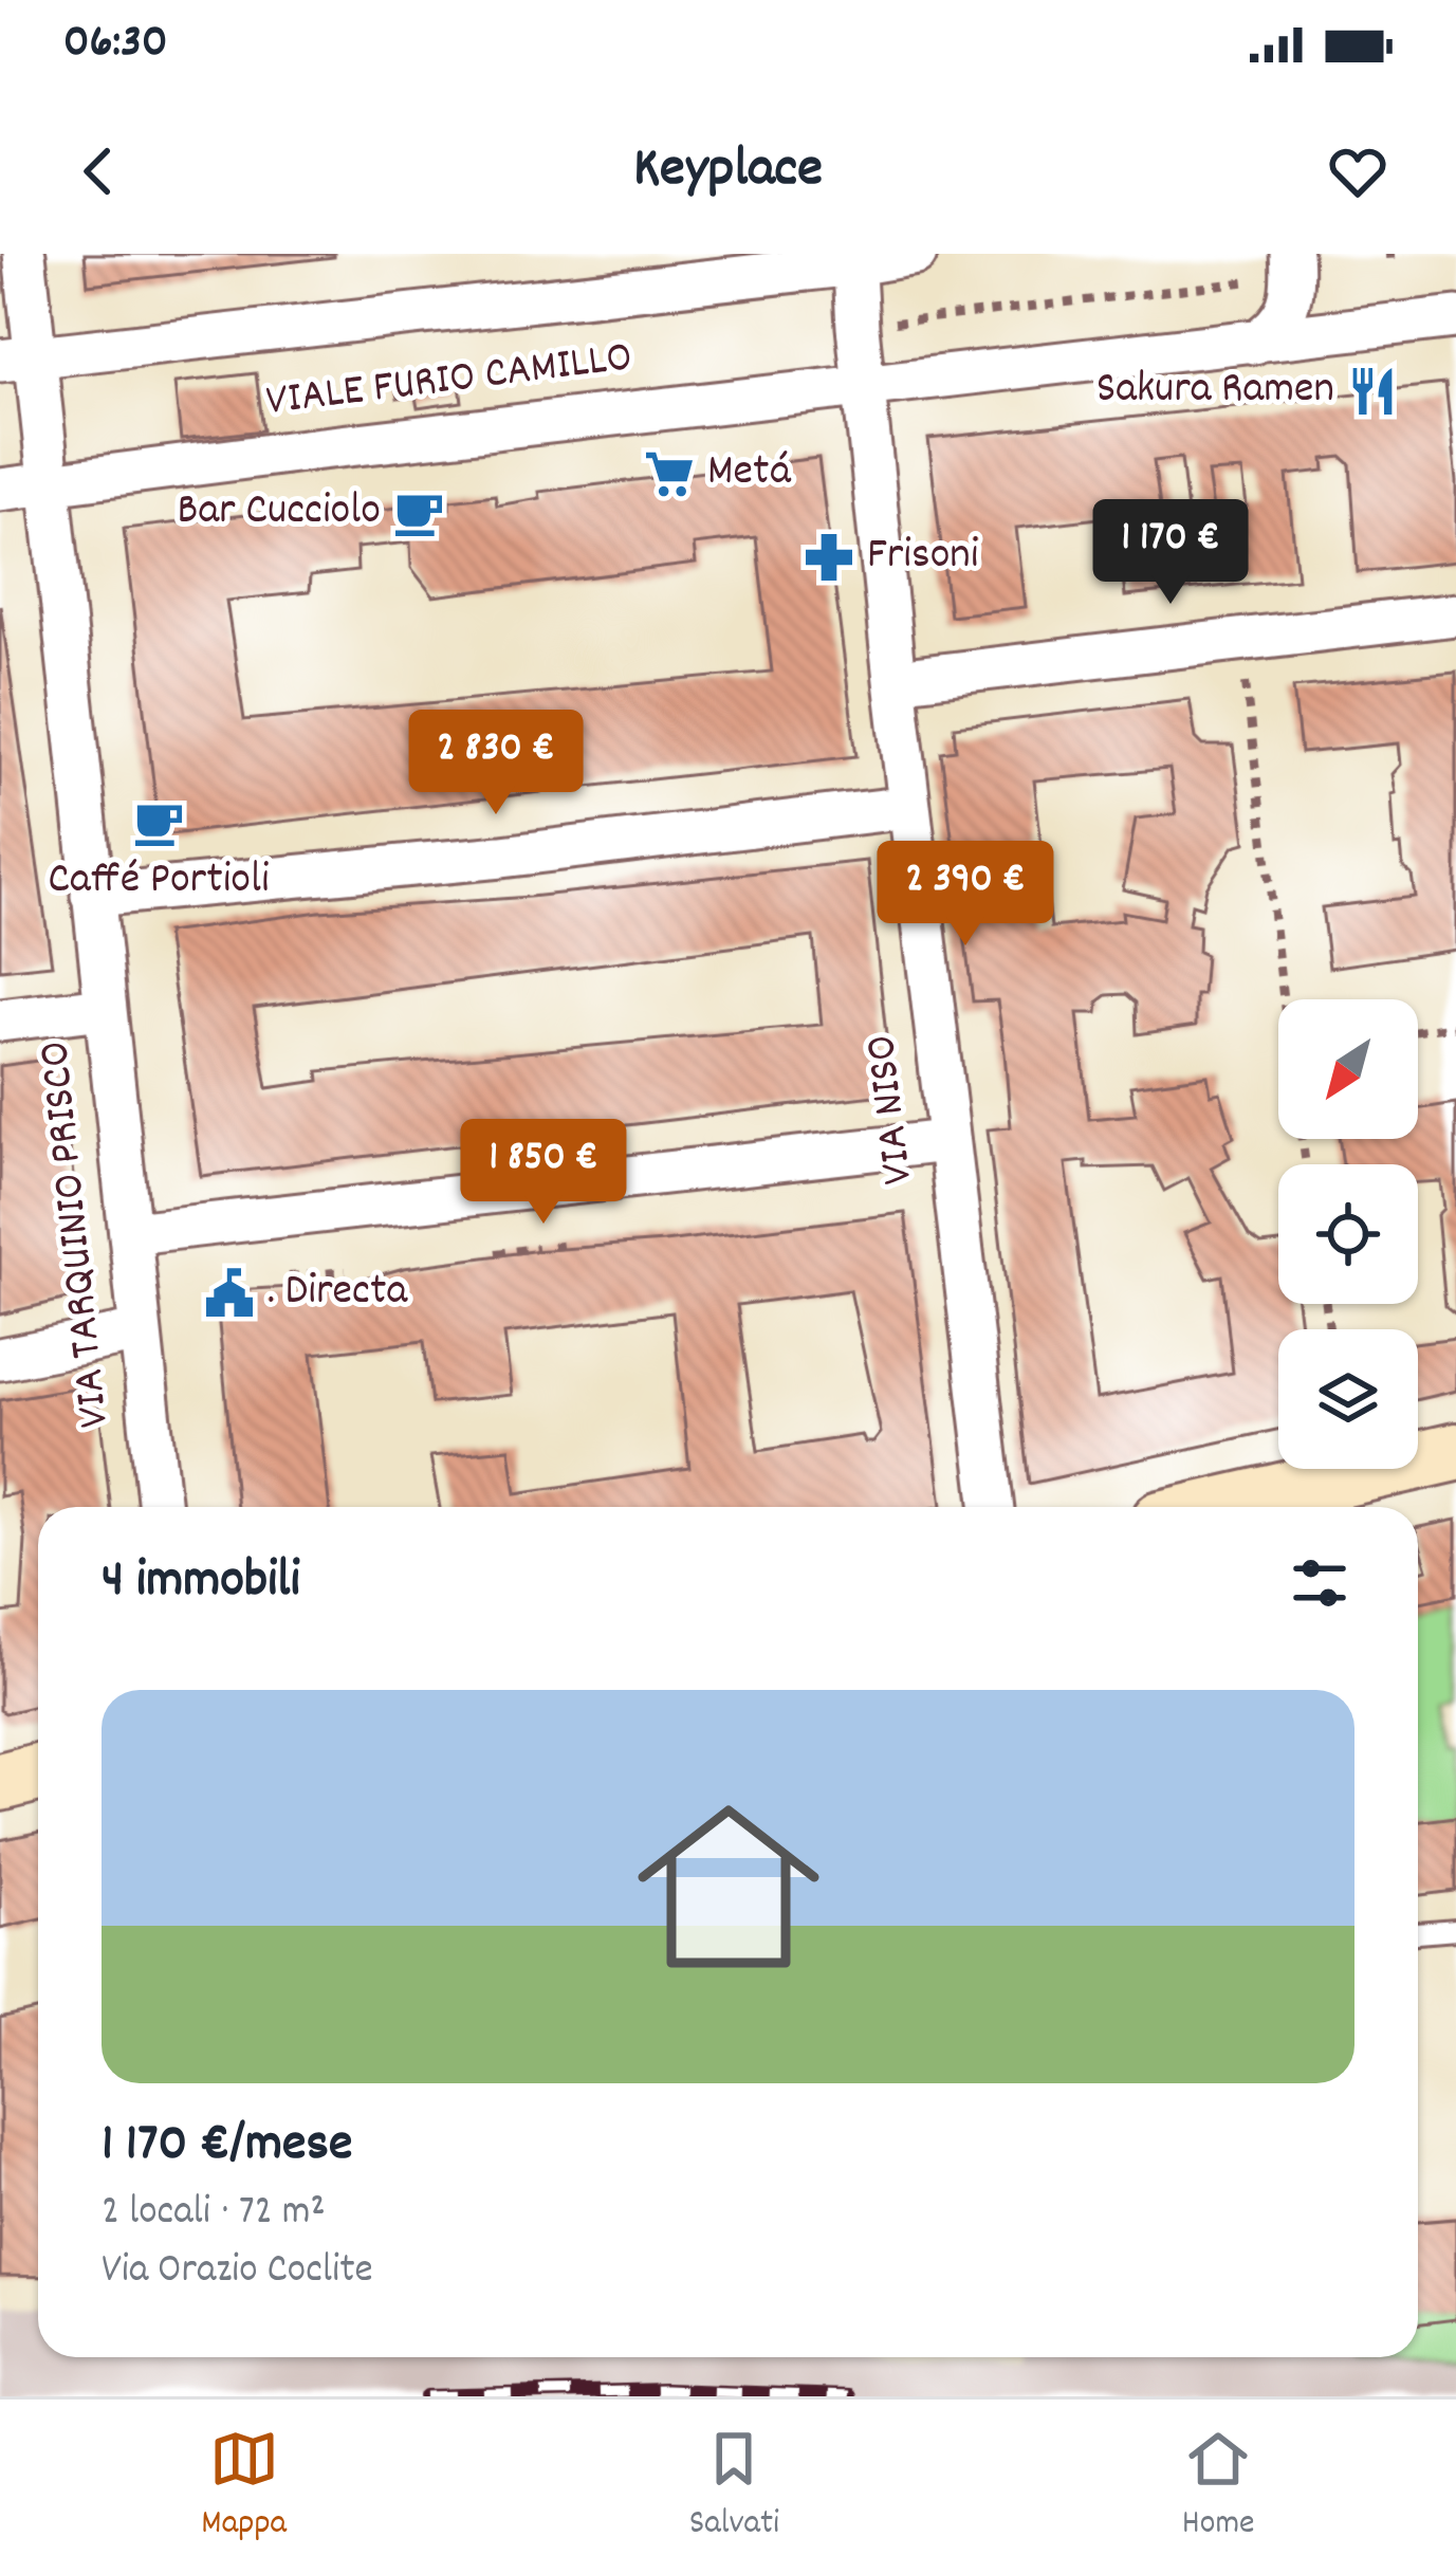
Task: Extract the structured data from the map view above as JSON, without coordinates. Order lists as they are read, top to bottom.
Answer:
{
  "streets": {
    "street": ["VIALE FURIO CAMILLO", "VIA NISO", "VIA TARQUINIO PRISCO"]
  },
  "crossings": [
    ["VIALE FURIO CAMILLO", "VIA NISO"],
    ["VIALE FURIO CAMILLO", "VIA TARQUINIO PRISCO"]
  ],
  "places": {
    "restaurant": ["Sakura Ramen"],
    "supermarket": ["Metá"],
    "cafe": ["Bar Cucciolo", "Caffé Portioli"],
    "pharmacy": ["Frisoni"],
    "public building": [". Directa"]
  },
  "north": "bottom left",
  "page": {
    "status": "06:30",
    "header": "Keyplace",
    "price": [
      "1 170 €",
      "2 830 €",
      "2 390 €",
      "1 850 €"
    ],
    "heading": "4 immobili",
    "list": [
      {
        "name": "1 170 €/mese",
        "note": "2 locali · 72 m² · Via Orazio Coclite"
      }
    ],
    "tabs": ["Mappa", "Salvati", "Home"]
  }
}
